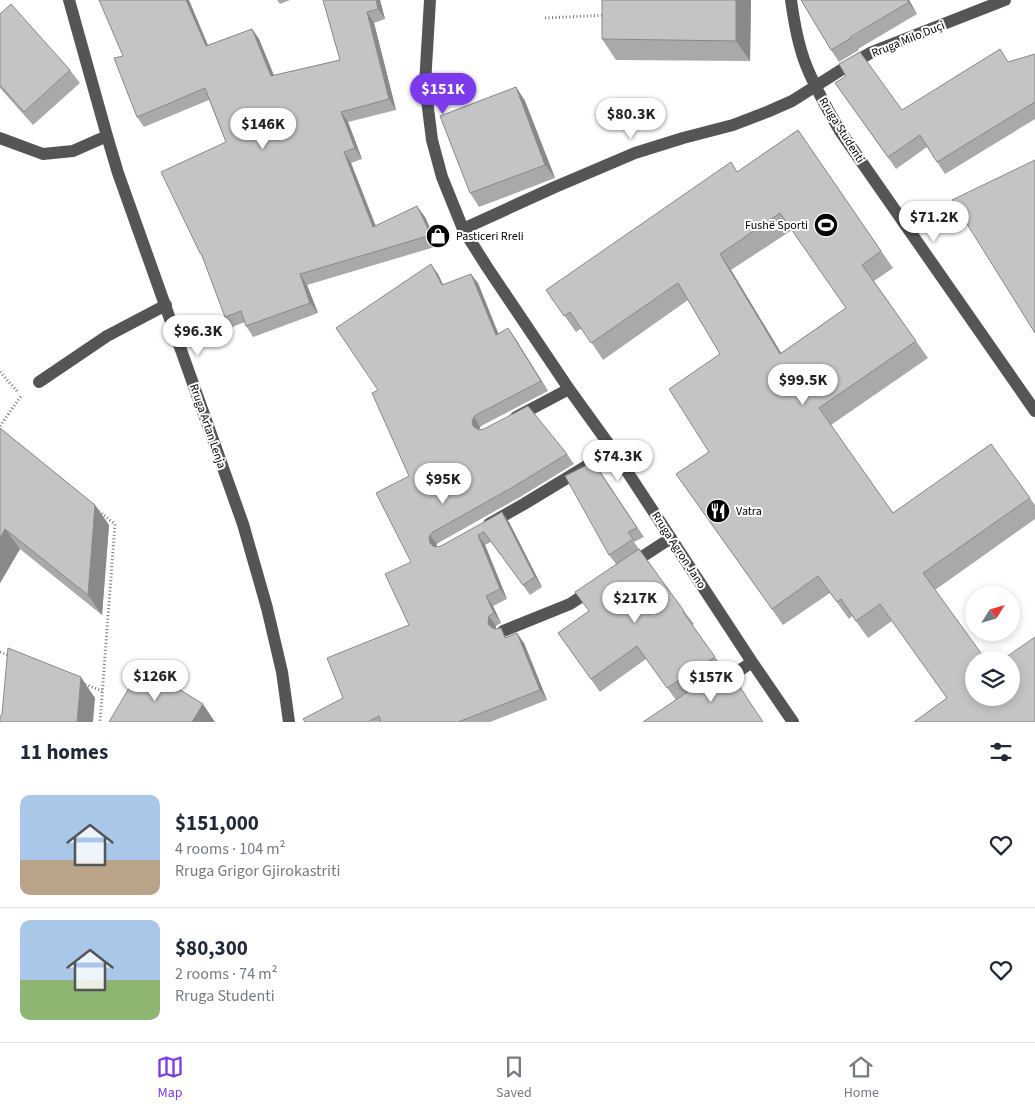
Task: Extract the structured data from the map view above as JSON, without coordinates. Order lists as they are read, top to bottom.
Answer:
{
  "streets": {
    "street": [
      "Rruga Milo Duçi",
      "Rruga Studenti",
      "Rruga Artan Lenja",
      "Rruga Agron Jano"
    ]
  },
  "crossings": [
    ["Rruga Milo Duçi", "Rruga Studenti"],
    ["Rruga Studenti", "Rruga Agron Jano"]
  ],
  "places": {
    "sports": ["Fushë Sporti"],
    "shop": ["Pasticeri Rreli"],
    "restaurant": ["Vatra"]
  },
  "north": "top right",
  "page": {
    "price": [
      "$151K",
      "$80.3K",
      "$146K",
      "$71.2K",
      "$96.3K",
      "$99.5K",
      "$74.3K",
      "$95K",
      "$217K",
      "$126K",
      "$157K"
    ],
    "heading": "11 homes",
    "list": [
      {
        "name": "$151,000",
        "note": "4 rooms · 104 m² · Rruga Grigor Gjirokastriti"
      },
      {
        "name": "$80,300",
        "note": "2 rooms · 74 m² · Rruga Studenti"
      }
    ],
    "tabs": ["Map", "Saved", "Home"]
  }
}
